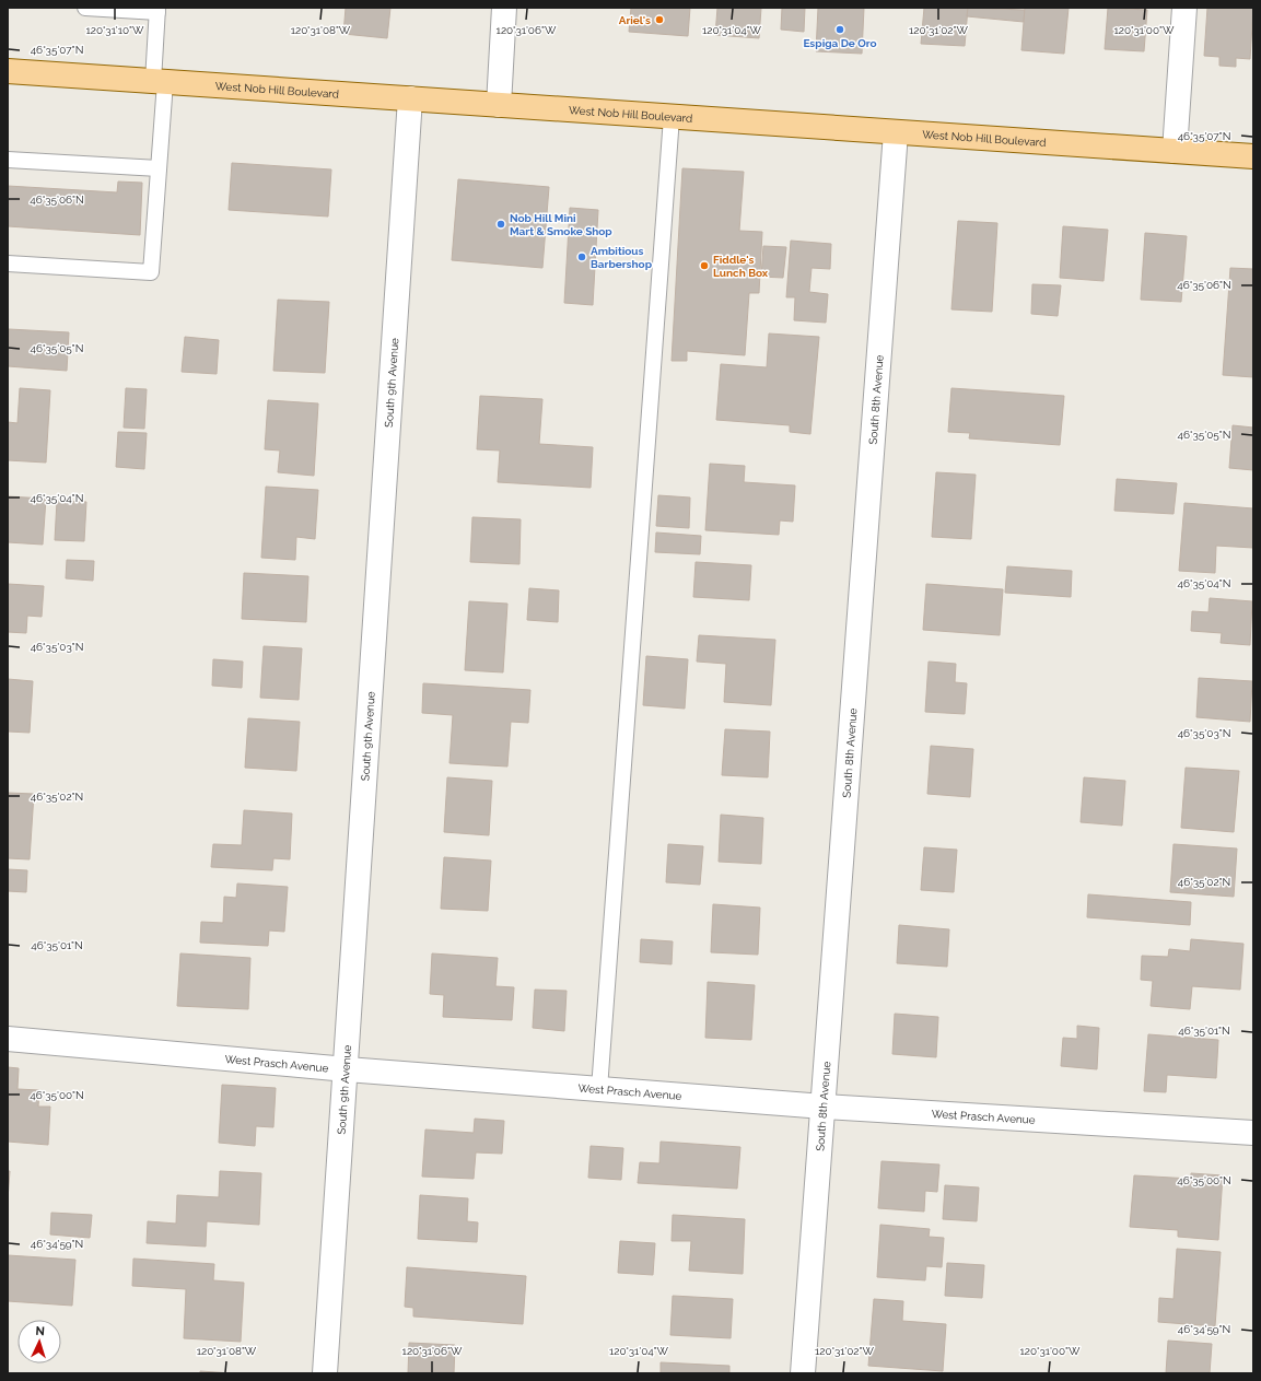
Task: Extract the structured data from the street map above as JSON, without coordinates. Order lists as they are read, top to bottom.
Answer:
{
  "streets": {
    "main road": ["West Nob Hill Boulevard"],
    "street": ["South 9th Avenue", "South 8th Avenue", "West Prasch Avenue"]
  },
  "crossings": [
    ["West Nob Hill Boulevard", "South 9th Avenue"],
    ["West Nob Hill Boulevard", "South 8th Avenue"],
    ["South 9th Avenue", "West Prasch Avenue"],
    ["South 8th Avenue", "West Prasch Avenue"]
  ],
  "places": [
    "Ariel's",
    "Espiga De Oro",
    "Nob Hill Mini Mart & Smoke Shop",
    "Ambitious Barbershop",
    "Fiddle's Lunch Box"
  ],
  "north": "top",
  "coordinates": [
    "120°31'10\"W",
    "120°31'08\"W",
    "120°31'06\"W",
    "120°31'04\"W",
    "120°31'02\"W",
    "120°31'00\"W",
    "46°35'07\"N",
    "46°35'06\"N",
    "46°35'05\"N",
    "46°35'04\"N",
    "46°35'03\"N",
    "46°35'02\"N",
    "46°35'01\"N",
    "46°35'00\"N",
    "46°34'59\"N"
  ]
}
